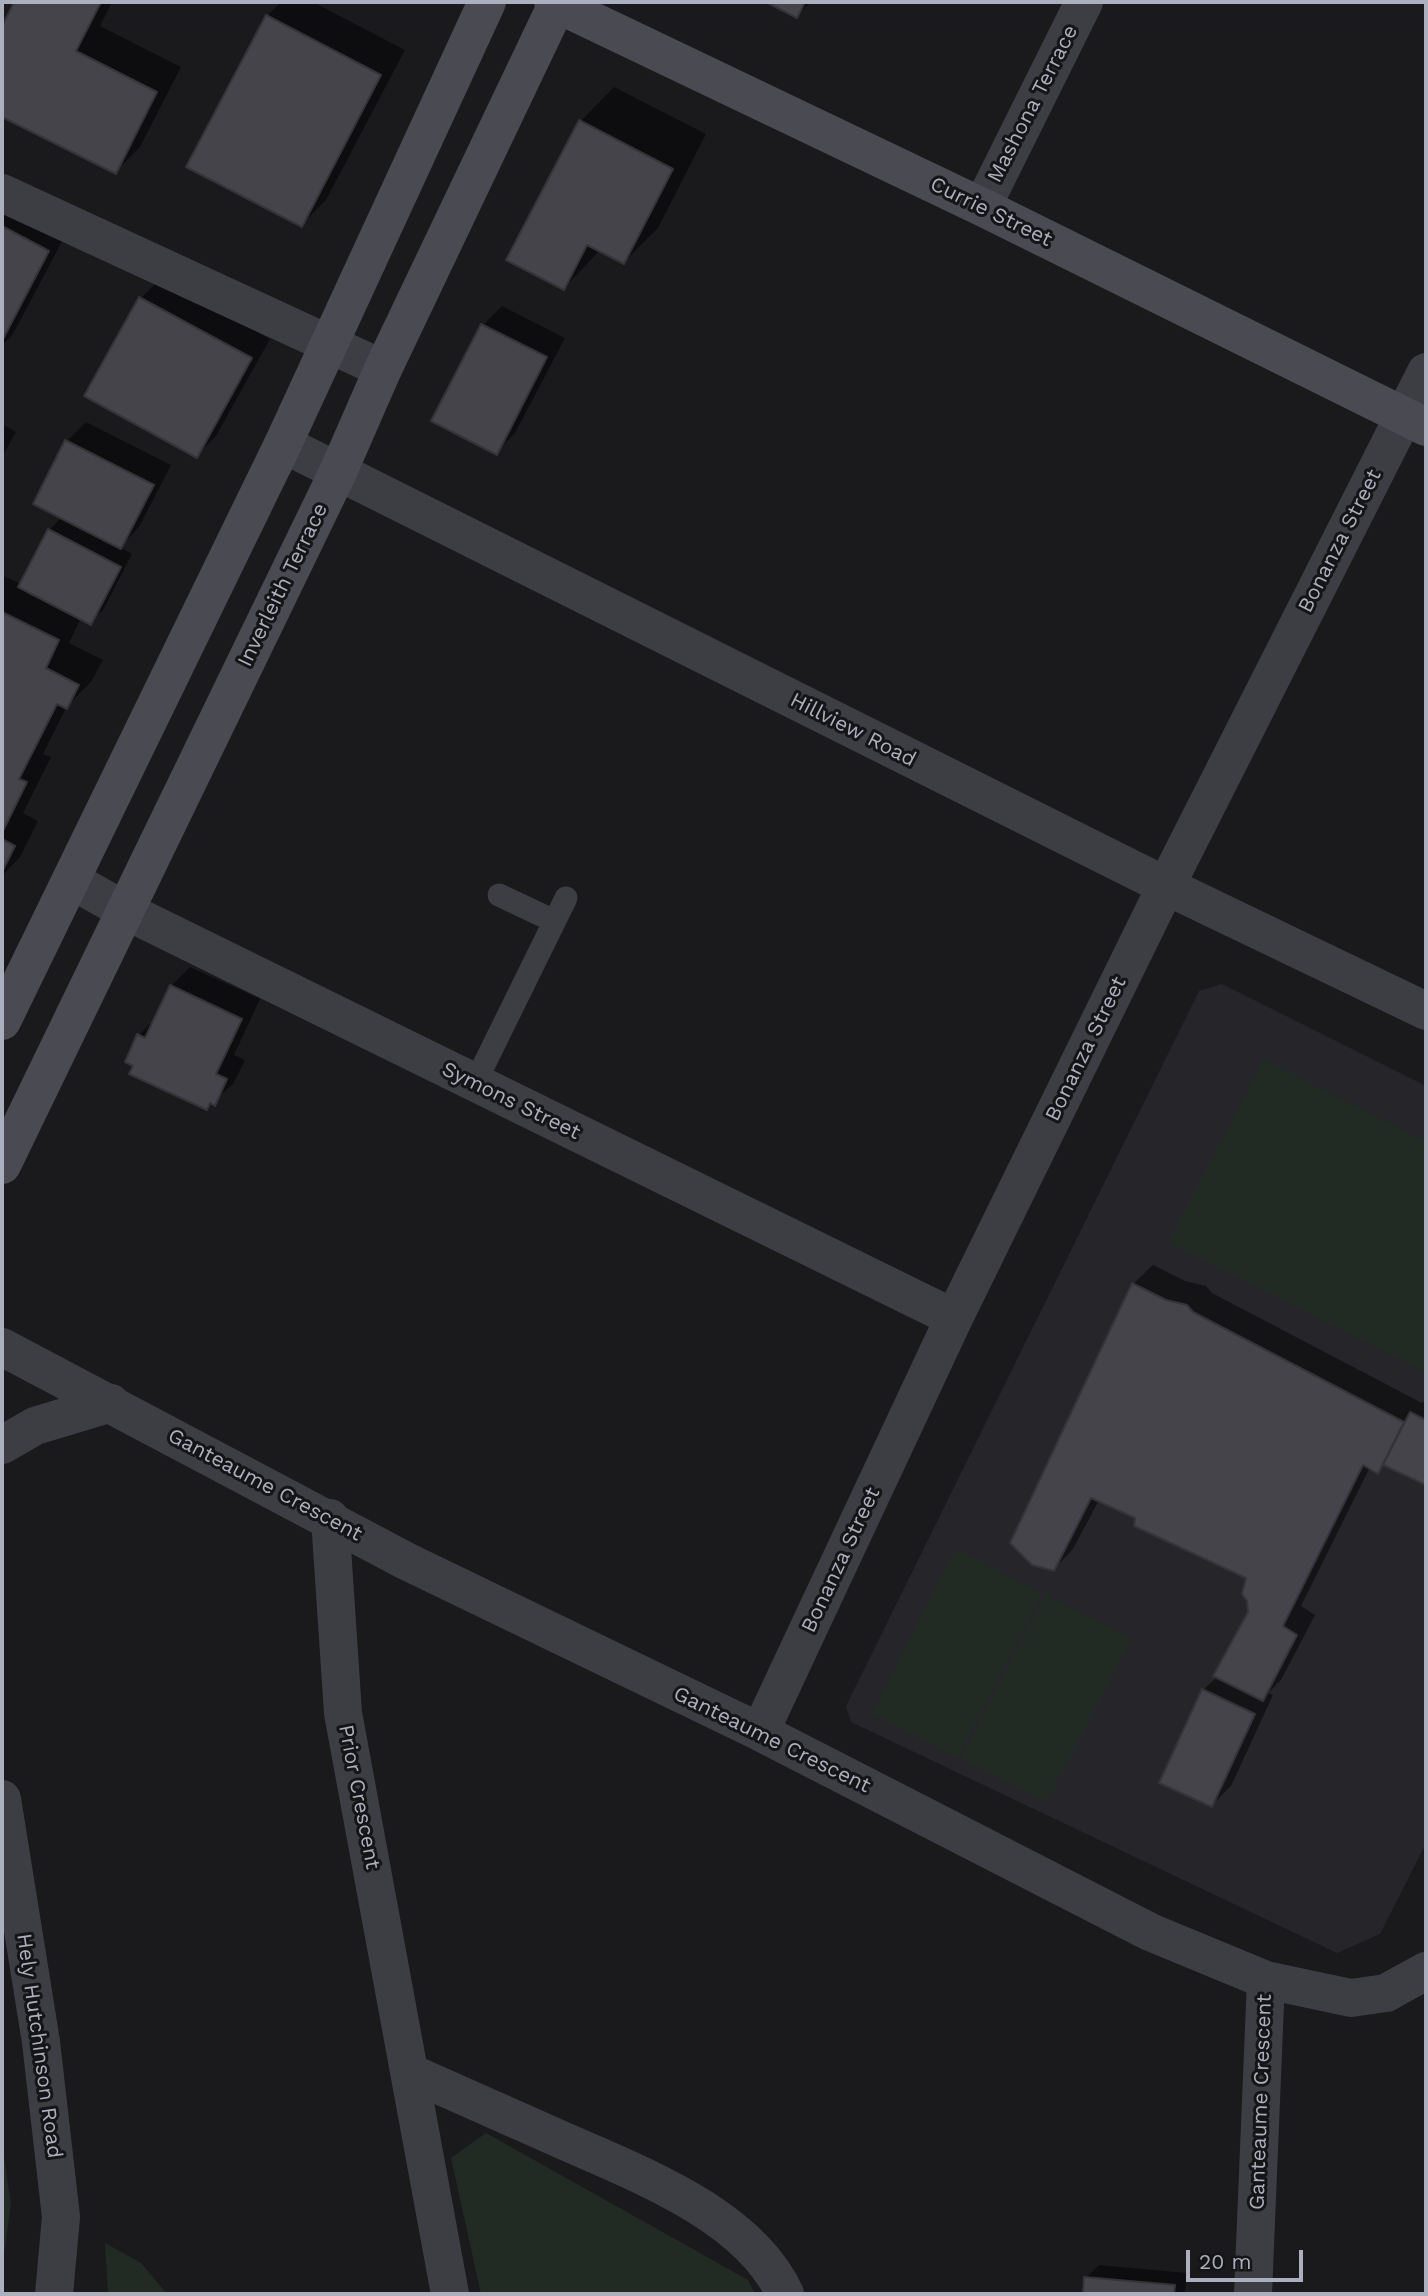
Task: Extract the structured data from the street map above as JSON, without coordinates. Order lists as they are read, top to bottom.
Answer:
{
  "streets": {
    "street": [
      "Mashona Terrace",
      "Currie Street",
      "Bonanza Street",
      "Inverleith Terrace",
      "Hillview Road",
      "Symons Street",
      "Ganteaume Crescent",
      "Prior Crescent",
      "Hely Hutchinson Road"
    ]
  },
  "crossings": [
    ["Mashona Terrace", "Currie Street"],
    ["Currie Street", "Bonanza Street"],
    ["Currie Street", "Inverleith Terrace"],
    ["Bonanza Street", "Hillview Road"],
    ["Bonanza Street", "Symons Street"],
    ["Bonanza Street", "Ganteaume Crescent"],
    ["Inverleith Terrace", "Hillview Road"],
    ["Inverleith Terrace", "Symons Street"],
    ["Ganteaume Crescent", "Prior Crescent"]
  ],
  "scale_bar": "20 m"
}
